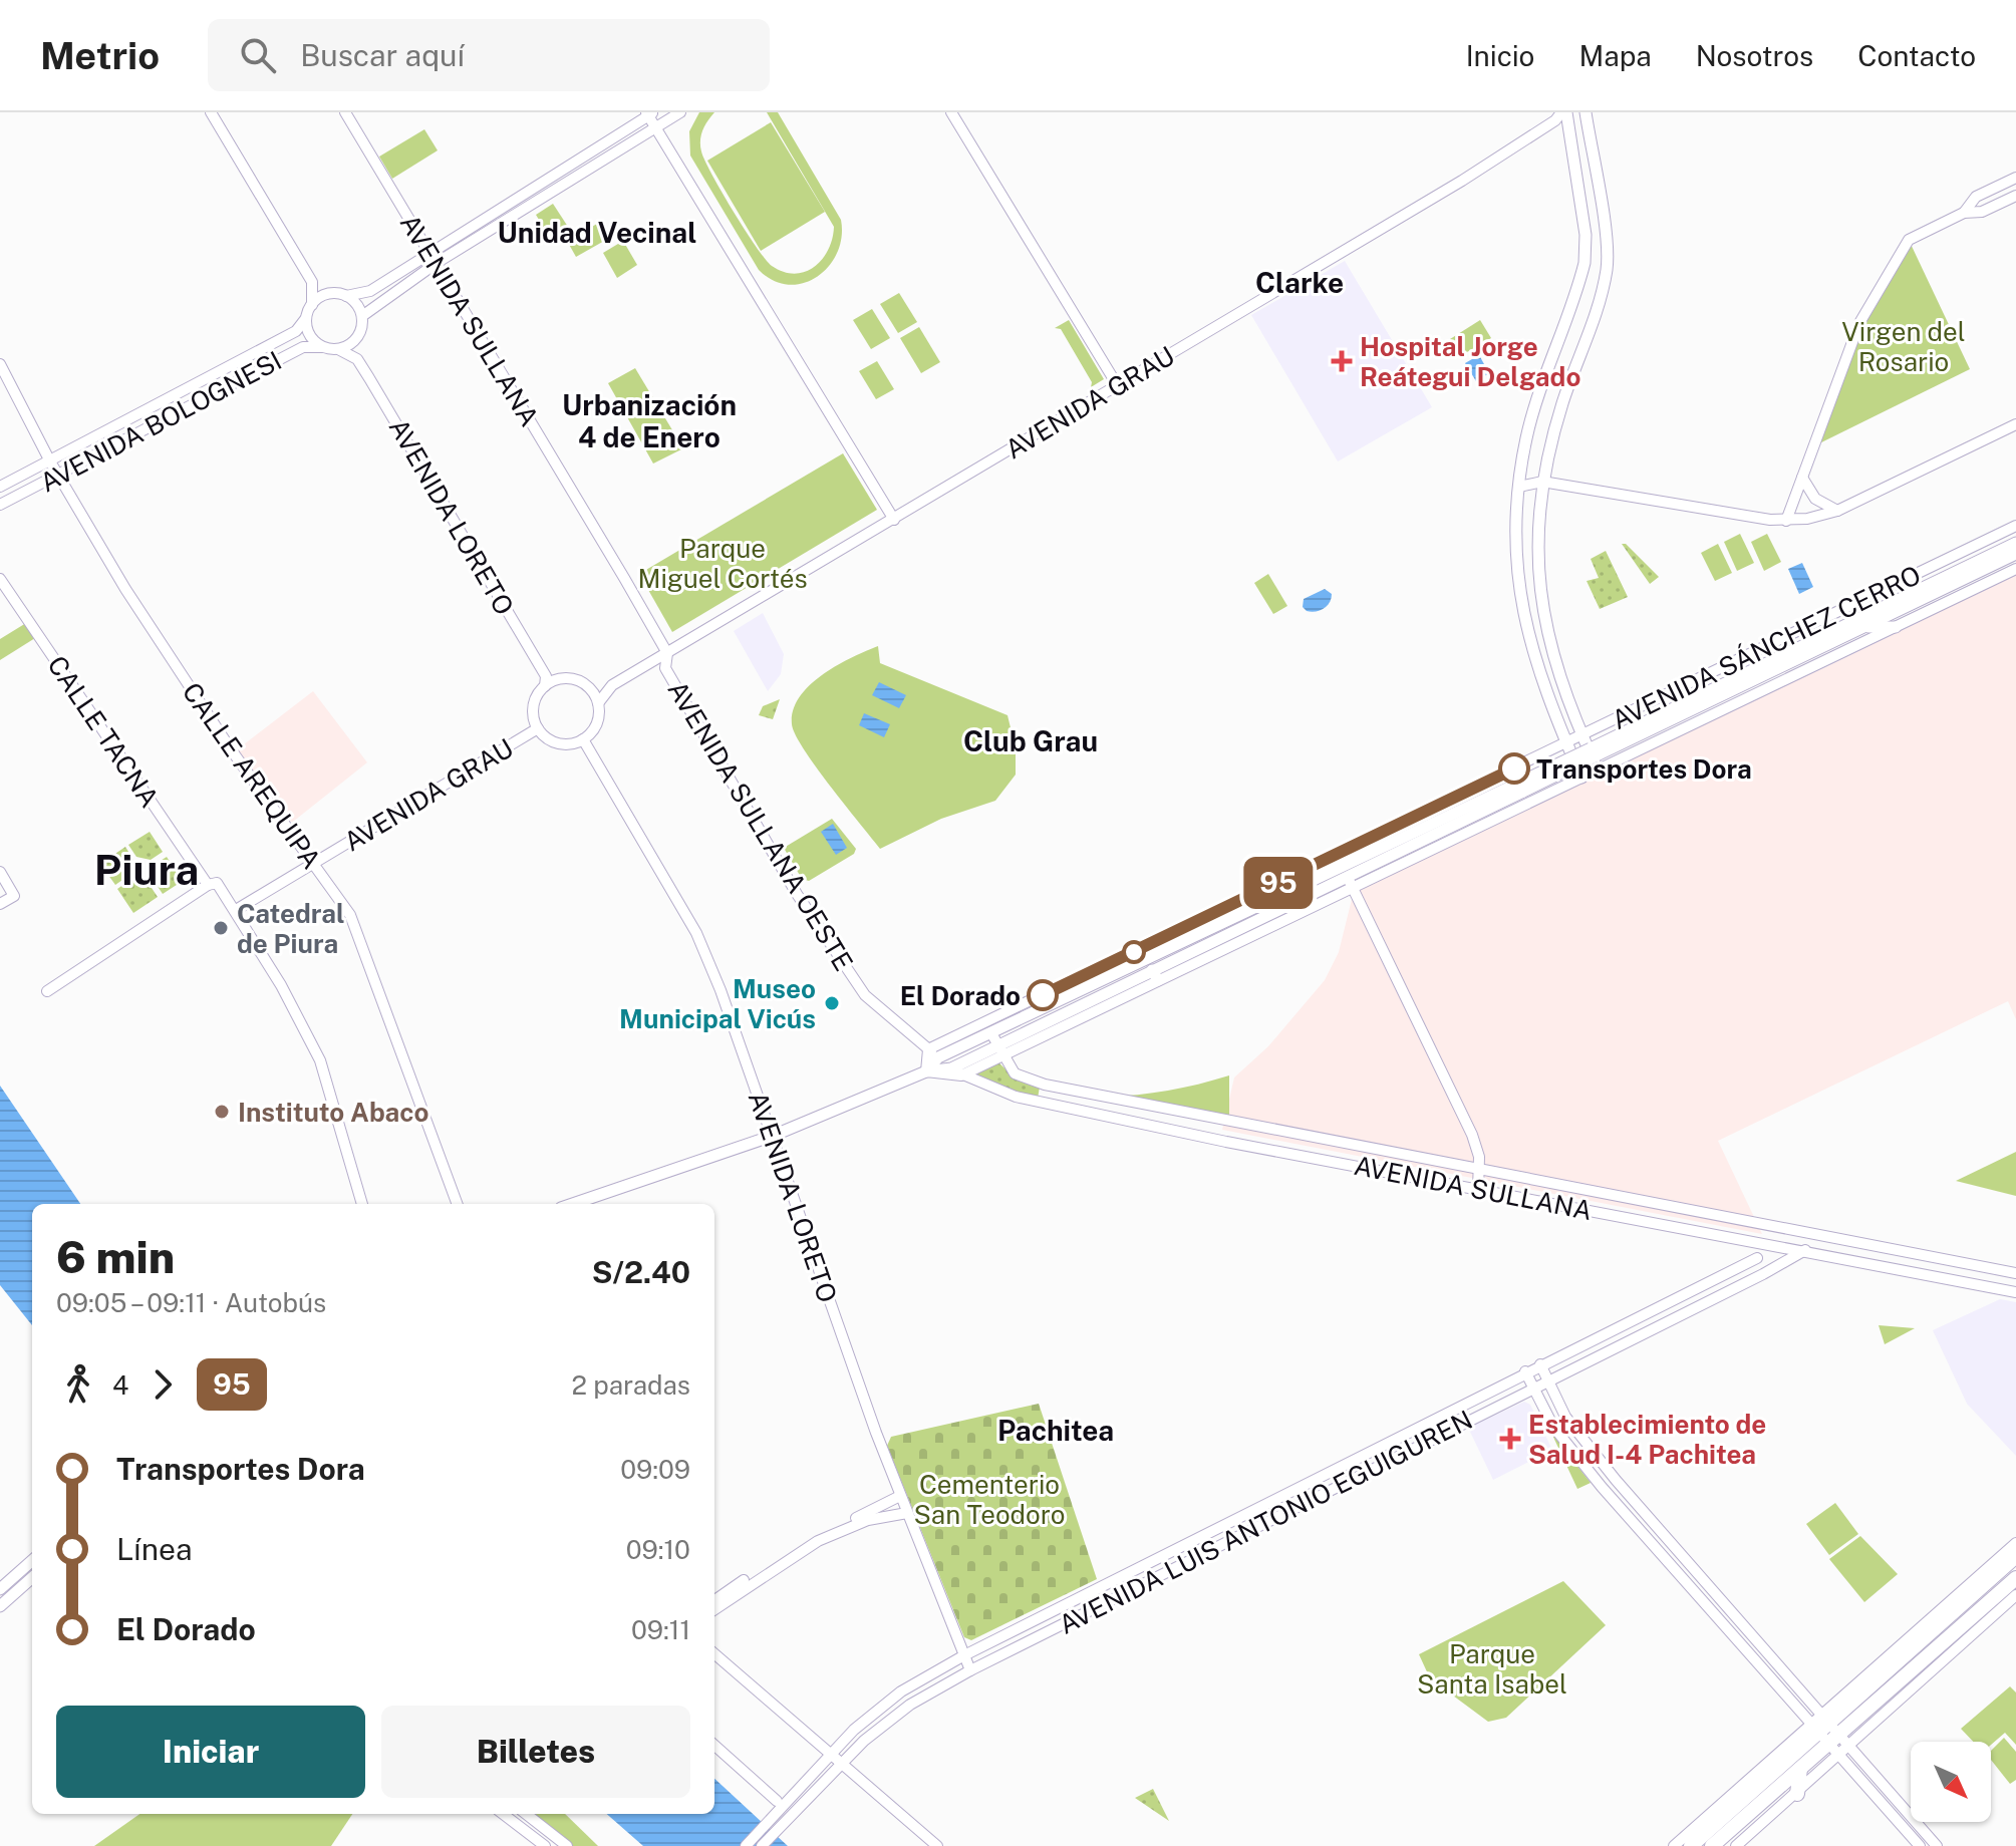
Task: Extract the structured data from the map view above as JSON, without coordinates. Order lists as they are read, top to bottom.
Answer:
{
  "streets": {
    "main road": [
      "AVENIDA SULLANA",
      "AVENIDA GRAU",
      "AVENIDA BOLOGNESI",
      "AVENIDA LORETO",
      "AVENIDA SÁNCHEZ CERRO",
      "CALLE TACNA",
      "CALLE AREQUIPA",
      "AVENIDA SULLANA OESTE",
      "AVENIDA LUIS ANTONIO EGUIGUREN"
    ]
  },
  "crossings": [
    ["AVENIDA SULLANA", "AVENIDA GRAU"],
    ["AVENIDA SULLANA", "AVENIDA SÁNCHEZ CERRO"],
    ["AVENIDA SULLANA", "AVENIDA SULLANA OESTE"],
    ["AVENIDA SULLANA", "AVENIDA LUIS ANTONIO EGUIGUREN"],
    ["AVENIDA GRAU", "AVENIDA LORETO"],
    ["AVENIDA GRAU", "CALLE TACNA"],
    ["AVENIDA GRAU", "CALLE AREQUIPA"],
    ["AVENIDA GRAU", "AVENIDA SULLANA OESTE"],
    ["AVENIDA BOLOGNESI", "AVENIDA LORETO"],
    ["AVENIDA BOLOGNESI", "CALLE AREQUIPA"],
    ["AVENIDA LORETO", "AVENIDA SÁNCHEZ CERRO"],
    ["AVENIDA LORETO", "AVENIDA LUIS ANTONIO EGUIGUREN"],
    ["AVENIDA SÁNCHEZ CERRO", "AVENIDA SULLANA OESTE"]
  ],
  "districts": [
    "Unidad Vecinal",
    "Clarke",
    "Urbanización 4 de Enero",
    "Club Grau",
    "Piura",
    "Pachitea"
  ],
  "parks": [
    "Virgen del Rosario",
    "Parque Miguel Cortés",
    "Cementerio San Teodoro",
    "Parque Santa Isabel"
  ],
  "places": {
    "health": ["Hospital Jorge Reátegui Delgado", "Establecimiento de Salud I-4 Pachitea"],
    "other": [
      "Transportes Dora",
      "Catedral de Piura",
      "El Dorado",
      "Museo Municipal Vicús",
      "Instituto Abaco"
    ]
  },
  "lines": ["bus line 95"],
  "north": "bottom right",
  "page": {
    "header": "Metrio",
    "search": "Buscar aquí",
    "nav": [
      "Inicio",
      "Mapa",
      "Nosotros",
      "Contacto"
    ],
    "on_map": "95",
    "heading": ["6 min", "09:05 – 09:11 · Autobús", "S/2.40"],
    "legs": ["4", "95", "2 paradas"],
    "list": [
      {
        "name": "Transportes Dora",
        "value": "09:09"
      },
      {
        "name": "Línea",
        "value": "09:10"
      },
      {
        "name": "El Dorado",
        "value": "09:11"
      }
    ],
    "buttons": ["Iniciar", "Billetes"]
  }
}
